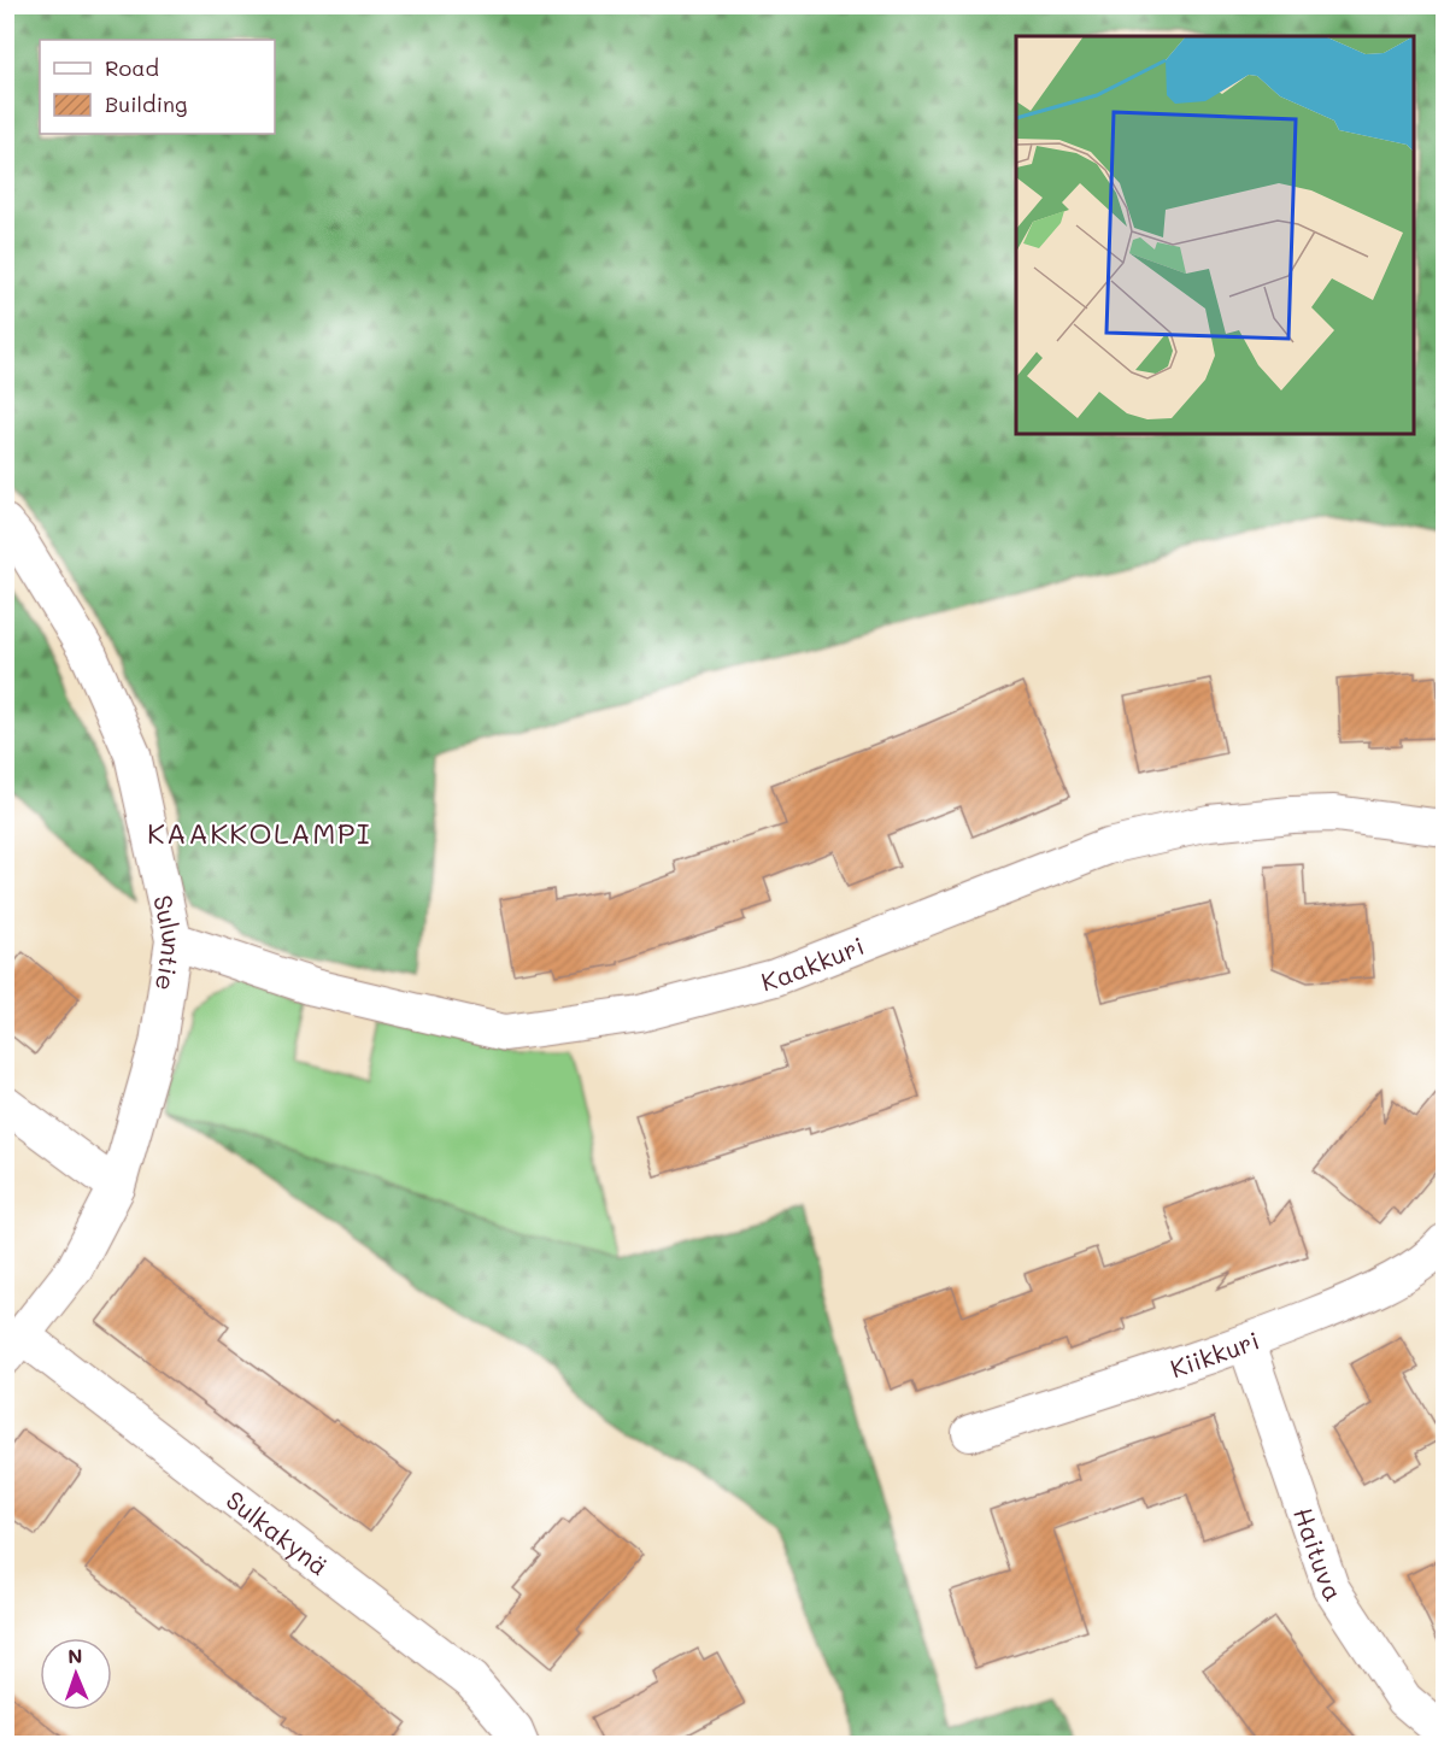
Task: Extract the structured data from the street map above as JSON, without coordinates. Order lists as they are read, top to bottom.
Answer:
{
  "streets": {
    "street": [
      "Suluntie",
      "Kaakkuri",
      "Kiikkuri",
      "Sulkakynä",
      "Haituva"
    ]
  },
  "crossings": [
    ["Suluntie", "Kaakkuri"],
    ["Suluntie", "Sulkakynä"],
    ["Kiikkuri", "Haituva"]
  ],
  "districts": ["KAAKKOLAMPI"],
  "legend": ["Road", "Building"],
  "north": "top"
}
